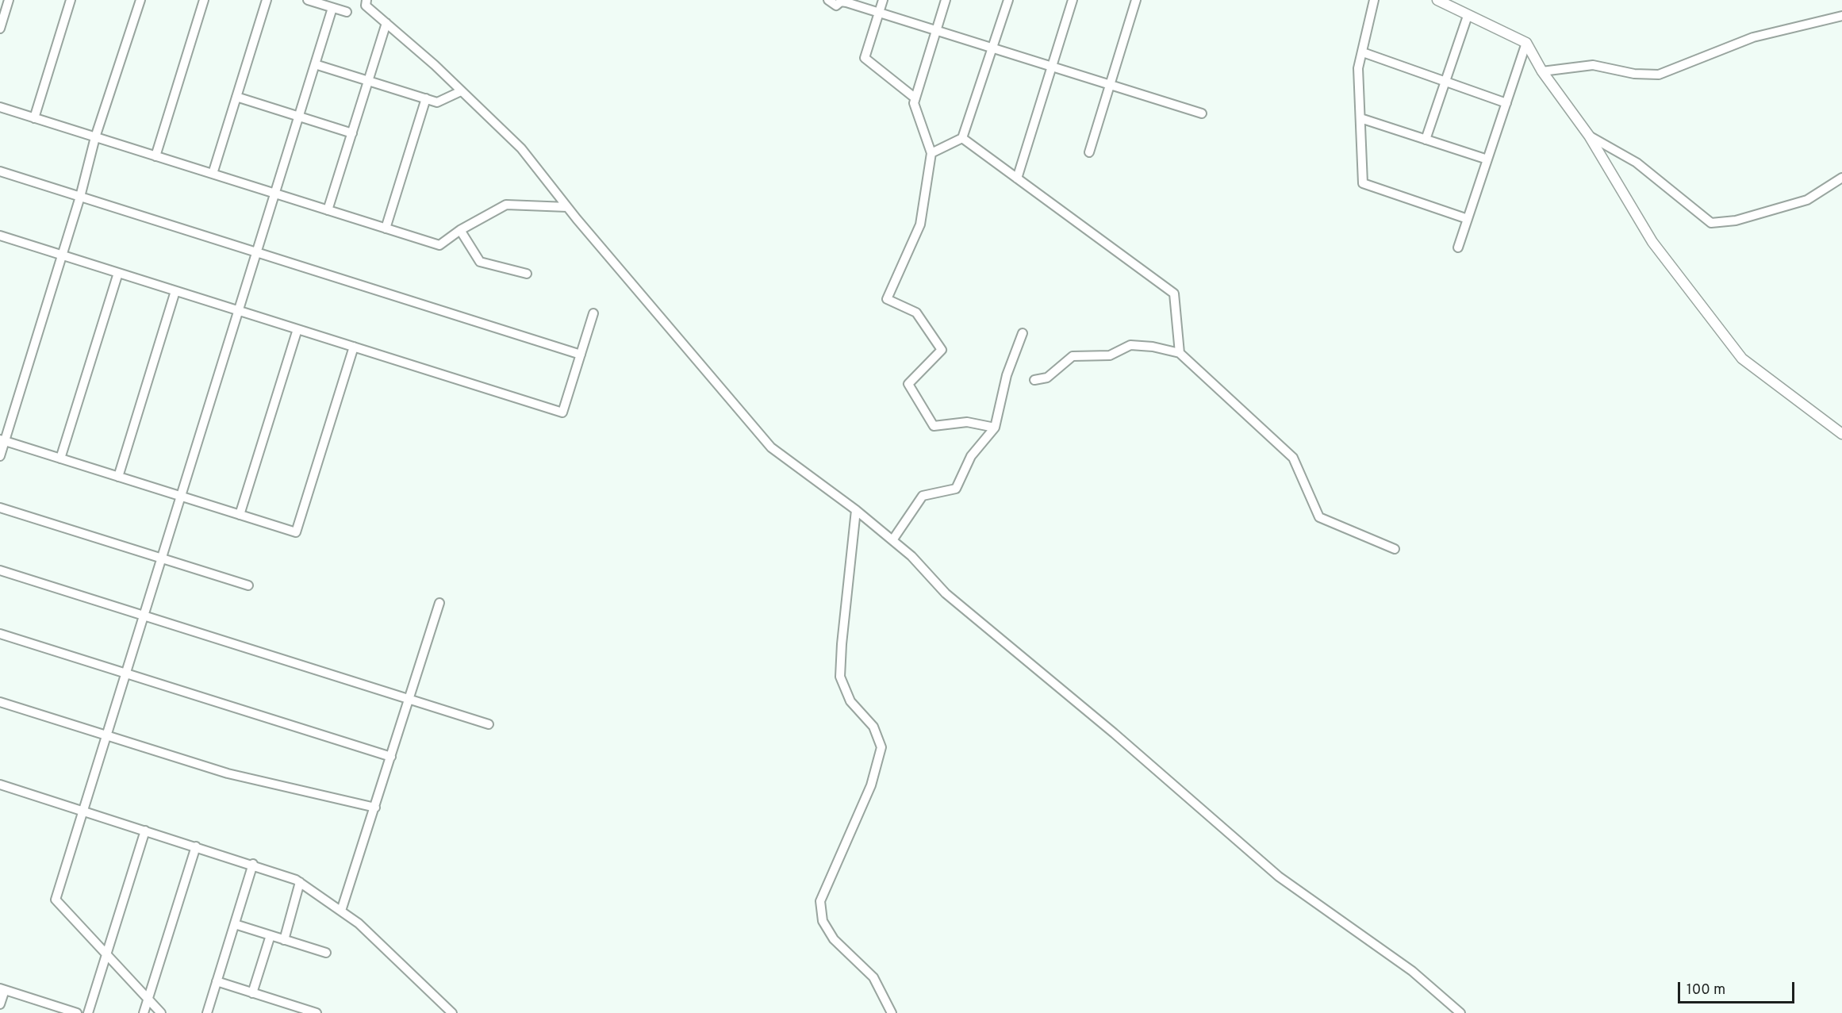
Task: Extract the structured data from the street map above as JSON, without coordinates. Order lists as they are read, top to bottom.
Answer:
{
  "scale_bar": "100 m"
}
